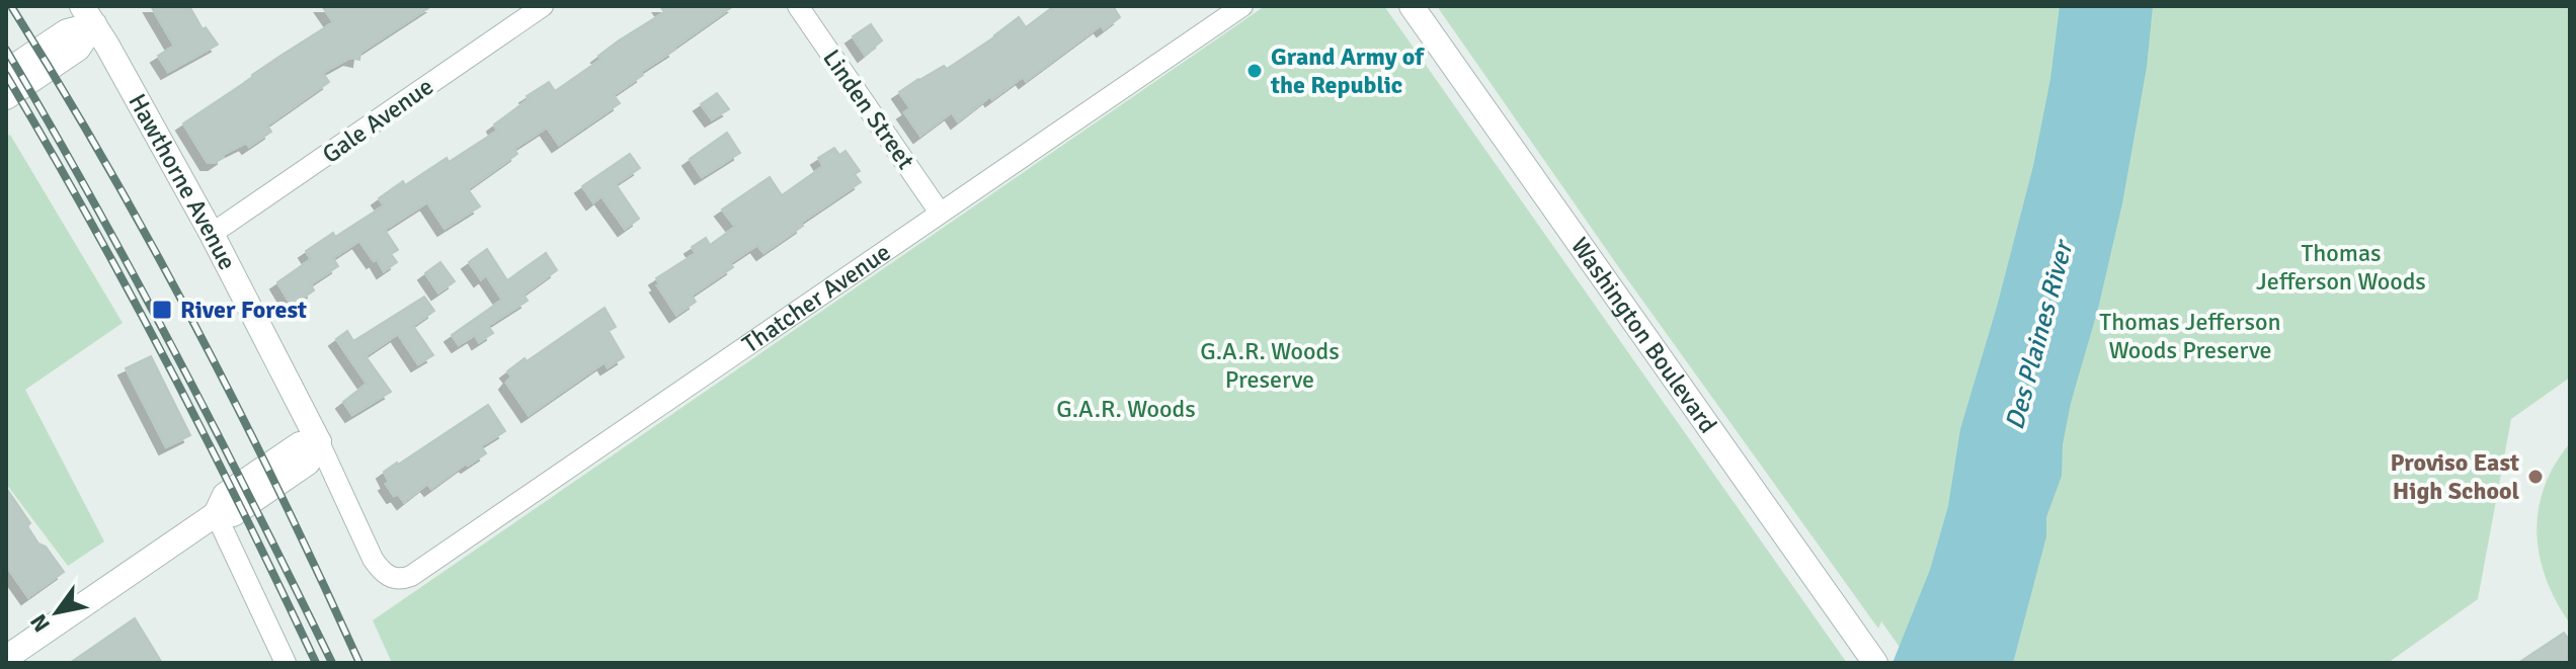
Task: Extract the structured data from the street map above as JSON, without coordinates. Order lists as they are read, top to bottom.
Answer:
{
  "streets": {
    "street": [
      "Linden Street",
      "Gale Avenue",
      "Hawthorne Avenue",
      "Thatcher Avenue",
      "Washington Boulevard"
    ]
  },
  "crossings": [
    ["Linden Street", "Thatcher Avenue"],
    ["Gale Avenue", "Hawthorne Avenue"],
    ["Hawthorne Avenue", "Thatcher Avenue"]
  ],
  "water": ["Des Plaines River"],
  "parks": [
    "Thomas Jefferson Woods",
    "Thomas Jefferson Woods Preserve",
    "G.A.R. Woods Preserve",
    "G.A.R. Woods"
  ],
  "places": {
    "other": ["Grand Army of the Republic", "Proviso East High School"],
    "transit": ["River Forest"]
  },
  "north": "bottom left"
}
